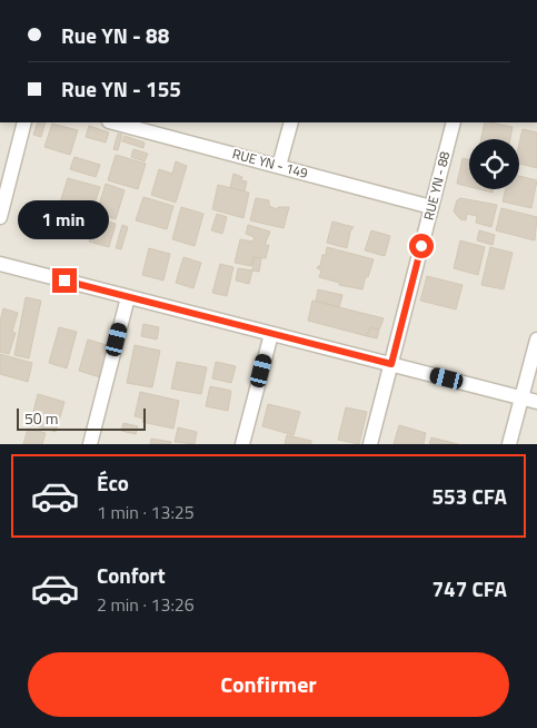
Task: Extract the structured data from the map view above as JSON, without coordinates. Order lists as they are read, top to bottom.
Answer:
{
  "streets": {
    "street": ["RUE YN - 149", "RUE YN - 88"]
  },
  "crossings": [
    ["RUE YN - 149", "RUE YN - 88"]
  ],
  "scale_bar": "50 m",
  "page": {
    "banner": ["Rue YN - 88", "Rue YN - 155"],
    "bubble": "1 min",
    "scale": "50 m",
    "list": [
      {
        "name": "Éco",
        "note": "1 min · 13:25",
        "value": "553 CFA"
      },
      {
        "name": "Confort",
        "note": "2 min · 13:26",
        "value": "747 CFA"
      }
    ],
    "buttons": "Confirmer"
  }
}
